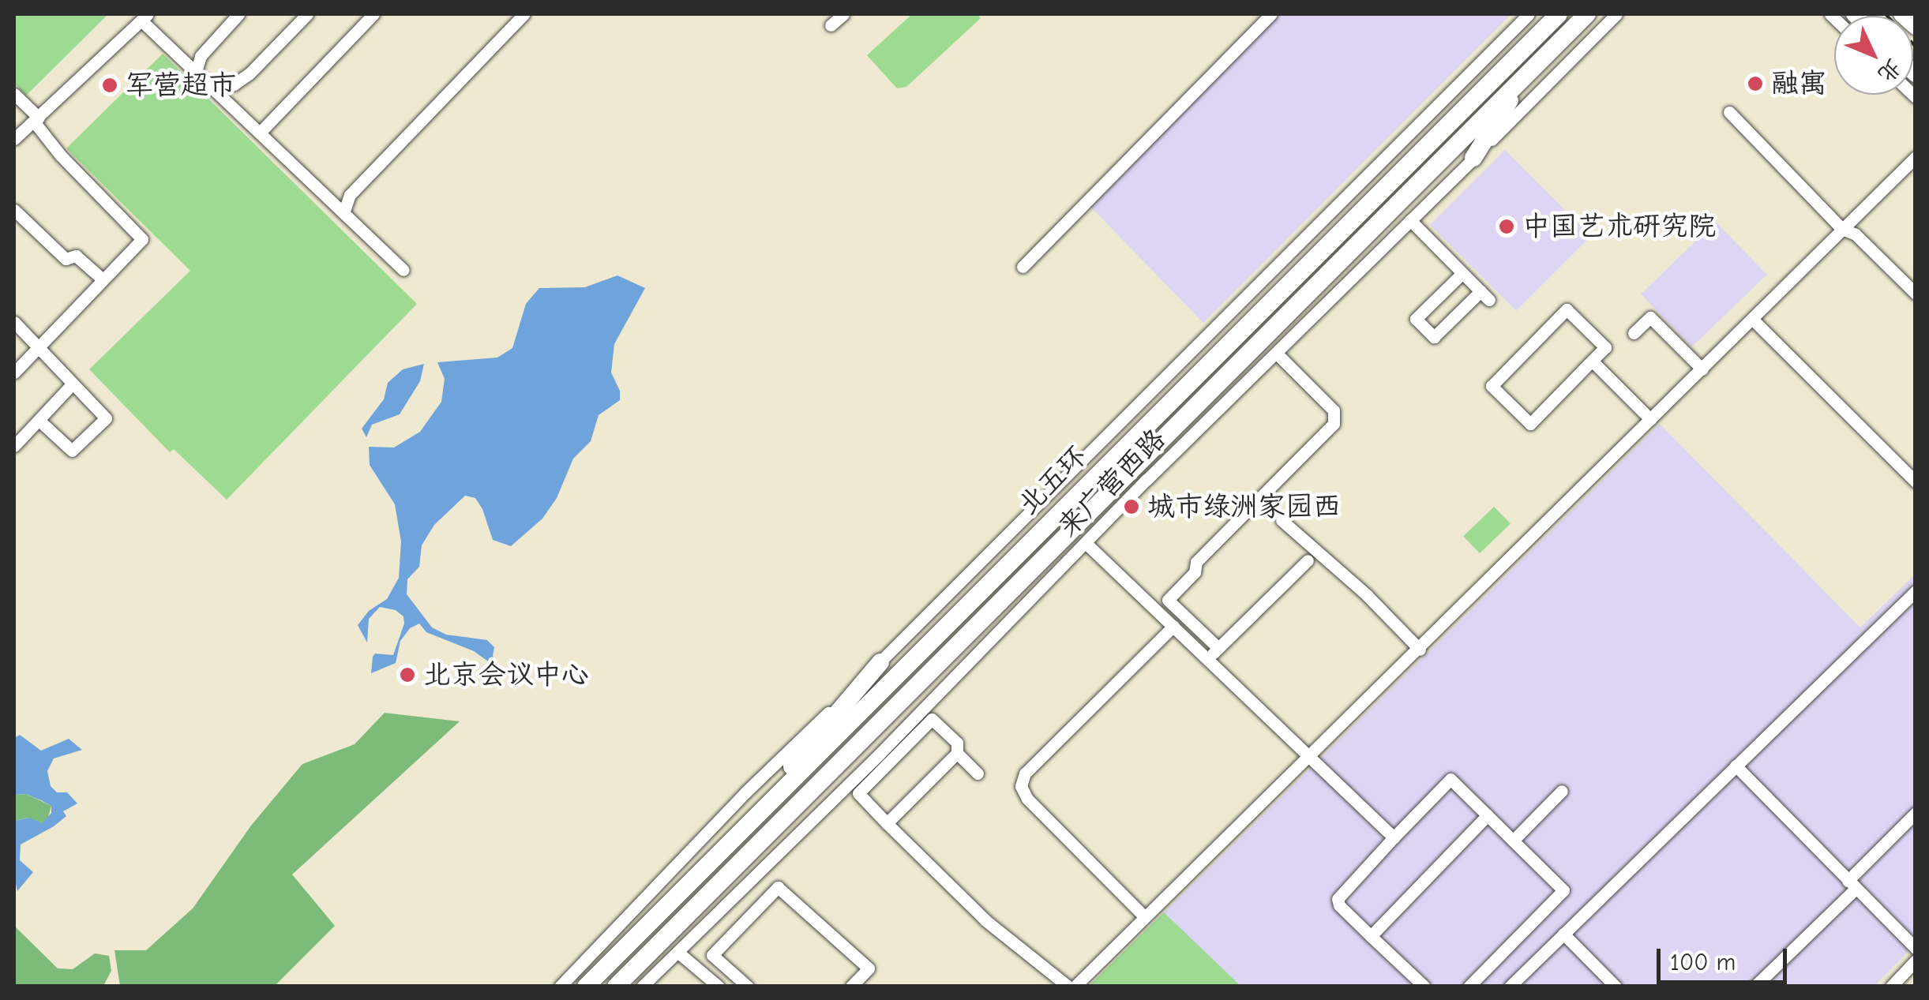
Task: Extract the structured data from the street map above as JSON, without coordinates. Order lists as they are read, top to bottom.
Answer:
{
  "streets": {
    "highway": ["北五环"],
    "street": ["来广营西路"]
  },
  "places": [
    "融寓",
    "军营超市",
    "中国艺术研究院",
    "城市绿洲家园西",
    "北京会议中心"
  ],
  "scale_bar": "100 m",
  "north": "bottom right"
}
